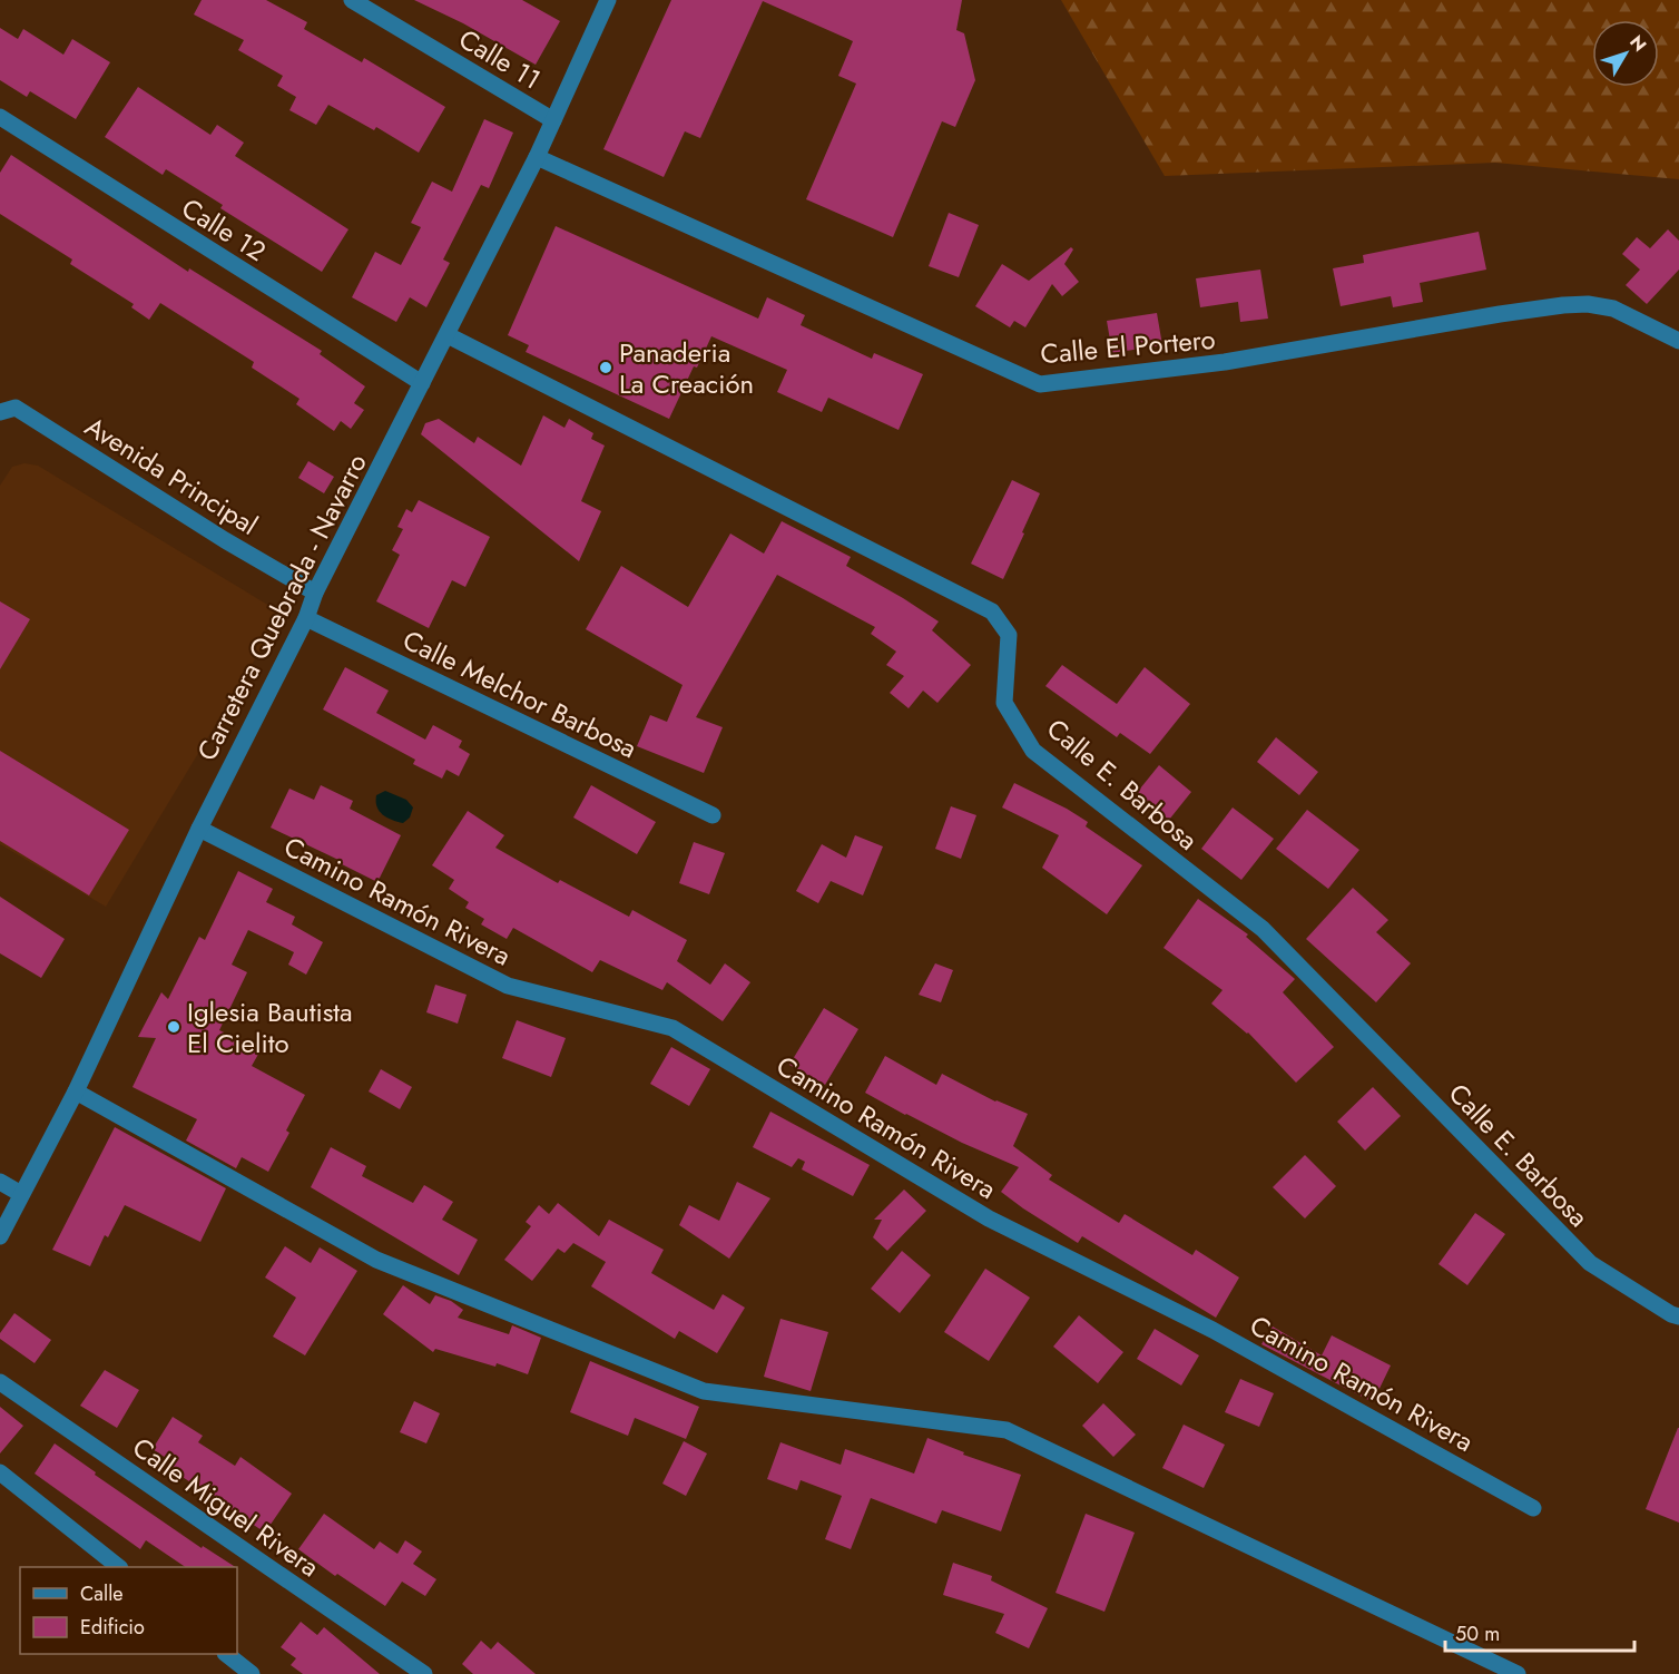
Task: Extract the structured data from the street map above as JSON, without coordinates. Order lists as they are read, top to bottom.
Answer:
{
  "streets": {
    "street": [
      "Calle 11",
      "Calle 12",
      "Calle El Portero",
      "Avenida Principal",
      "Carretera Quebrada - Navarro",
      "Calle Melchor Barbosa",
      "Calle E. Barbosa",
      "Camino Ramón Rivera",
      "Calle Miguel Rivera"
    ]
  },
  "crossings": [
    ["Calle 11", "Carretera Quebrada - Navarro"],
    ["Calle 12", "Carretera Quebrada - Navarro"],
    ["Calle El Portero", "Carretera Quebrada - Navarro"],
    ["Avenida Principal", "Carretera Quebrada - Navarro"],
    ["Carretera Quebrada - Navarro", "Calle Melchor Barbosa"],
    ["Carretera Quebrada - Navarro", "Calle E. Barbosa"],
    ["Carretera Quebrada - Navarro", "Camino Ramón Rivera"]
  ],
  "places": ["Panaderia La Creación", "Iglesia Bautista El Cielito"],
  "legend": ["Calle", "Edificio"],
  "scale_bar": "50 m",
  "north": "top right"
}
